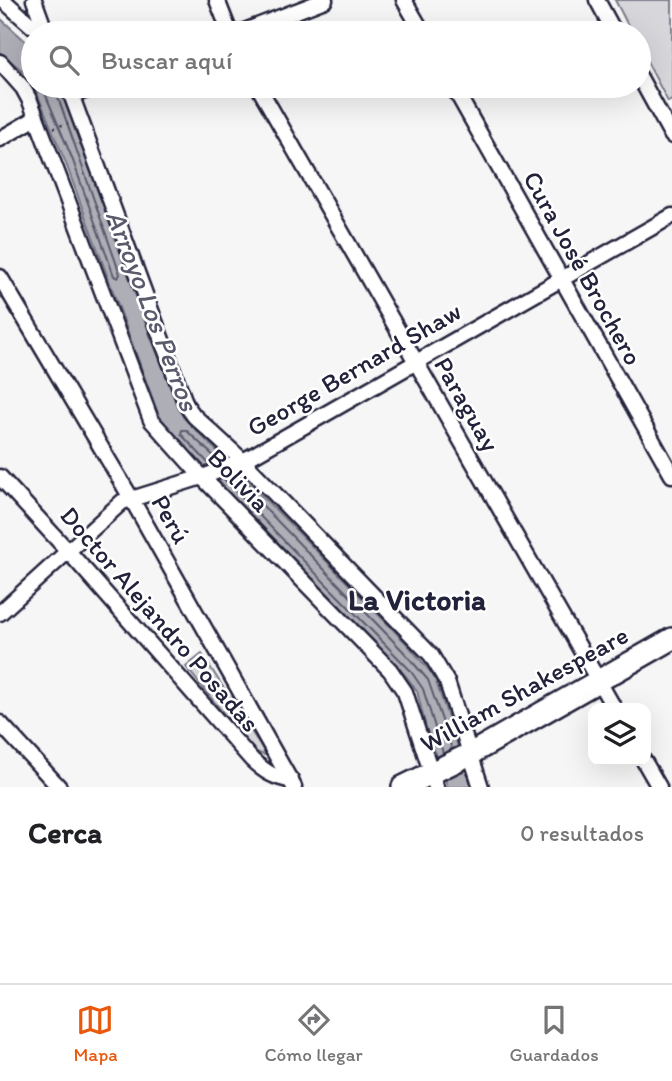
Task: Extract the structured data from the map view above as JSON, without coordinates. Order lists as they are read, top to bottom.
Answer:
{
  "streets": {
    "street": [
      "Cura José Brochero",
      "George Bernard Shaw",
      "Paraguay",
      "Bolivia",
      "Perú",
      "Doctor Alejandro Posadas",
      "William Shakespeare"
    ]
  },
  "crossings": [
    ["Cura José Brochero", "George Bernard Shaw"],
    ["George Bernard Shaw", "Paraguay"],
    ["George Bernard Shaw", "Bolivia"],
    ["George Bernard Shaw", "Perú"],
    ["George Bernard Shaw", "Doctor Alejandro Posadas"],
    ["Paraguay", "William Shakespeare"],
    ["Bolivia", "William Shakespeare"],
    ["Perú", "Doctor Alejandro Posadas"]
  ],
  "districts": ["La Victoria"],
  "water": ["Arroyo Los Perros"],
  "page": {
    "search": "Buscar aquí",
    "heading": ["Cerca", "0 resultados"],
    "nav": ["Mapa", "Cómo llegar", "Guardados"]
  }
}
